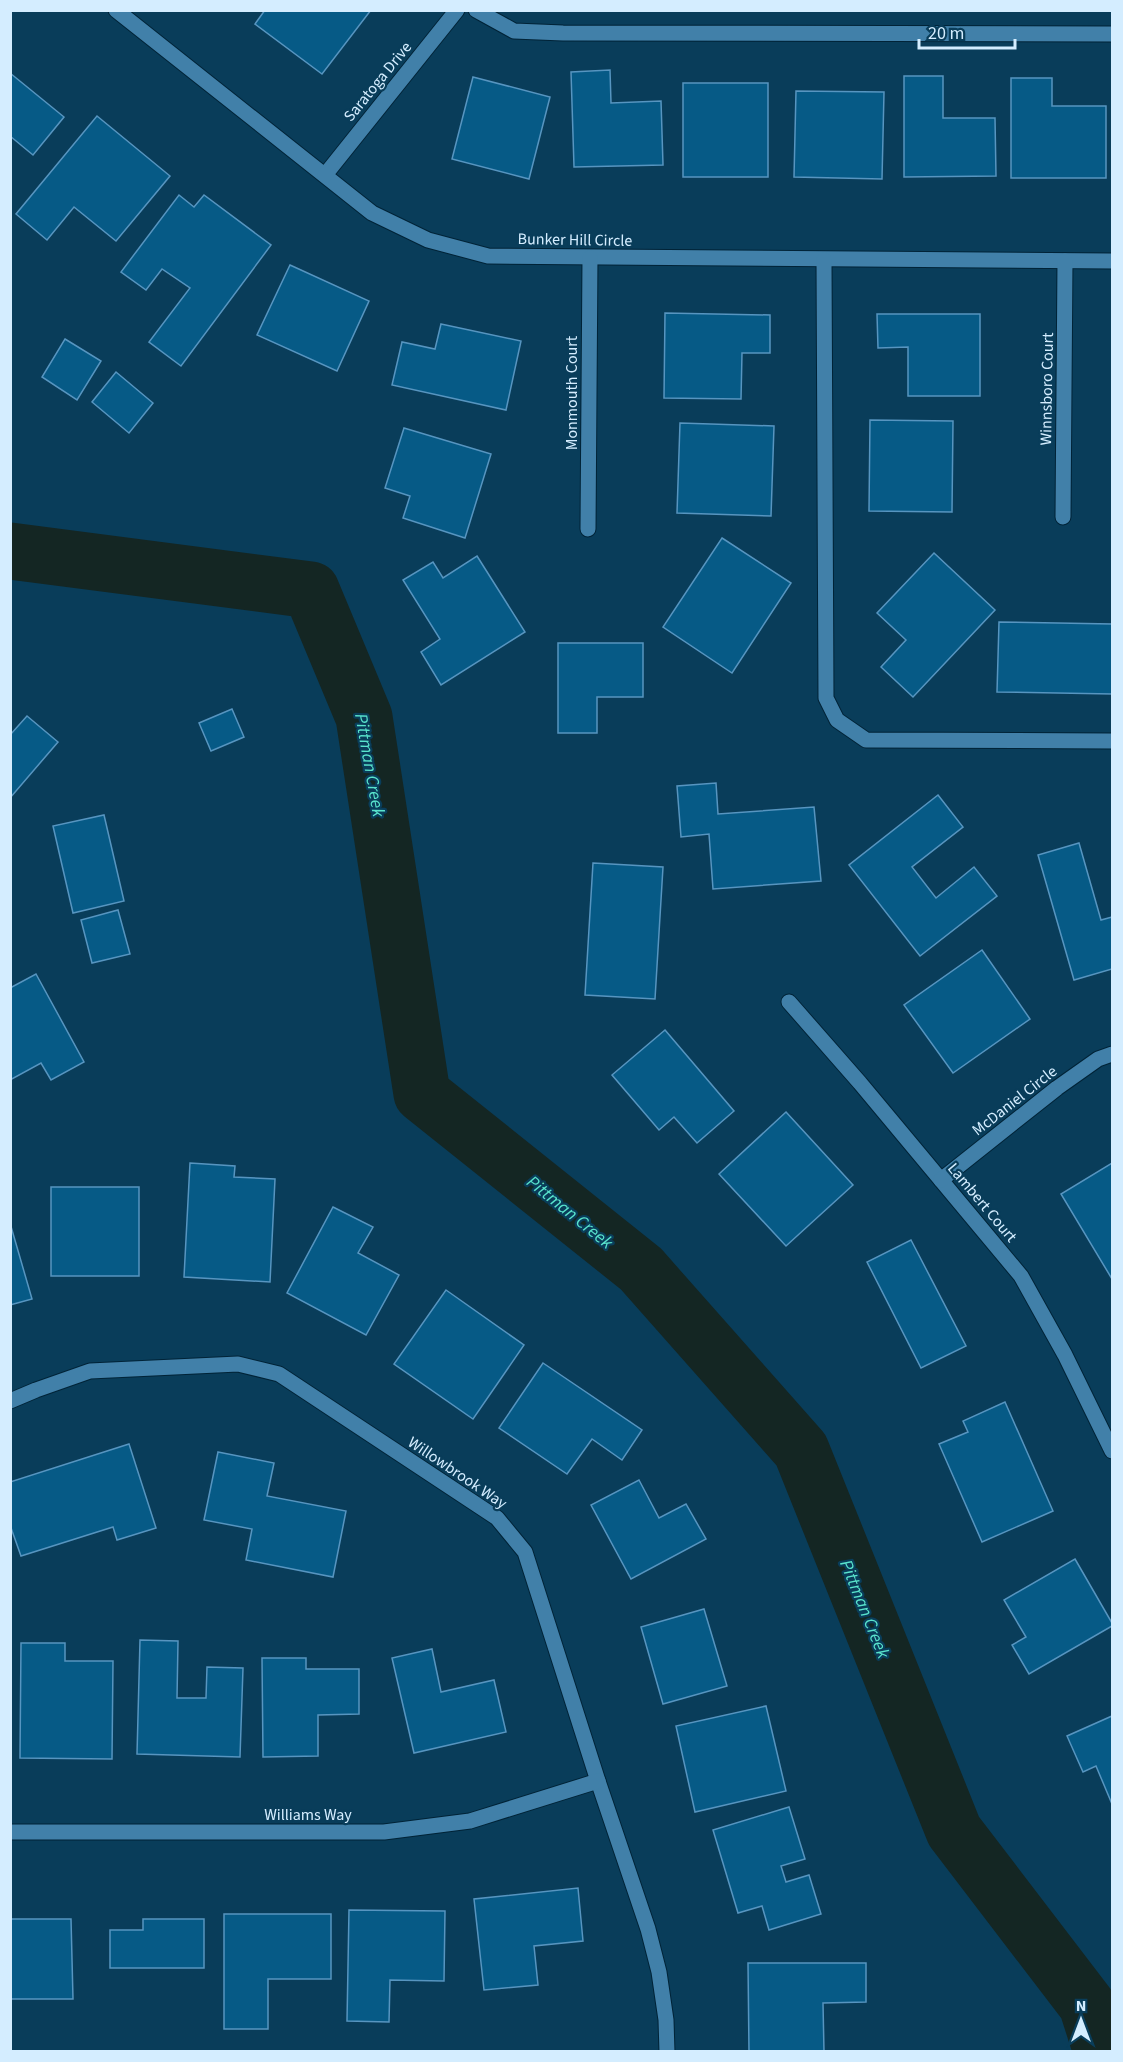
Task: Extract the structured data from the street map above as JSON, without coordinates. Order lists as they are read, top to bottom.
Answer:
{
  "streets": {
    "street": [
      "Saratoga Drive",
      "Bunker Hill Circle",
      "Winnsboro Court",
      "Monmouth Court",
      "McDaniel Circle",
      "Lambert Court",
      "Willowbrook Way",
      "Williams Way"
    ]
  },
  "crossings": [
    ["Saratoga Drive", "Bunker Hill Circle"],
    ["Bunker Hill Circle", "Winnsboro Court"],
    ["Bunker Hill Circle", "Monmouth Court"],
    ["McDaniel Circle", "Lambert Court"],
    ["Willowbrook Way", "Williams Way"]
  ],
  "water": ["Pittman Creek"],
  "scale_bar": "20 m",
  "north": "top"
}
